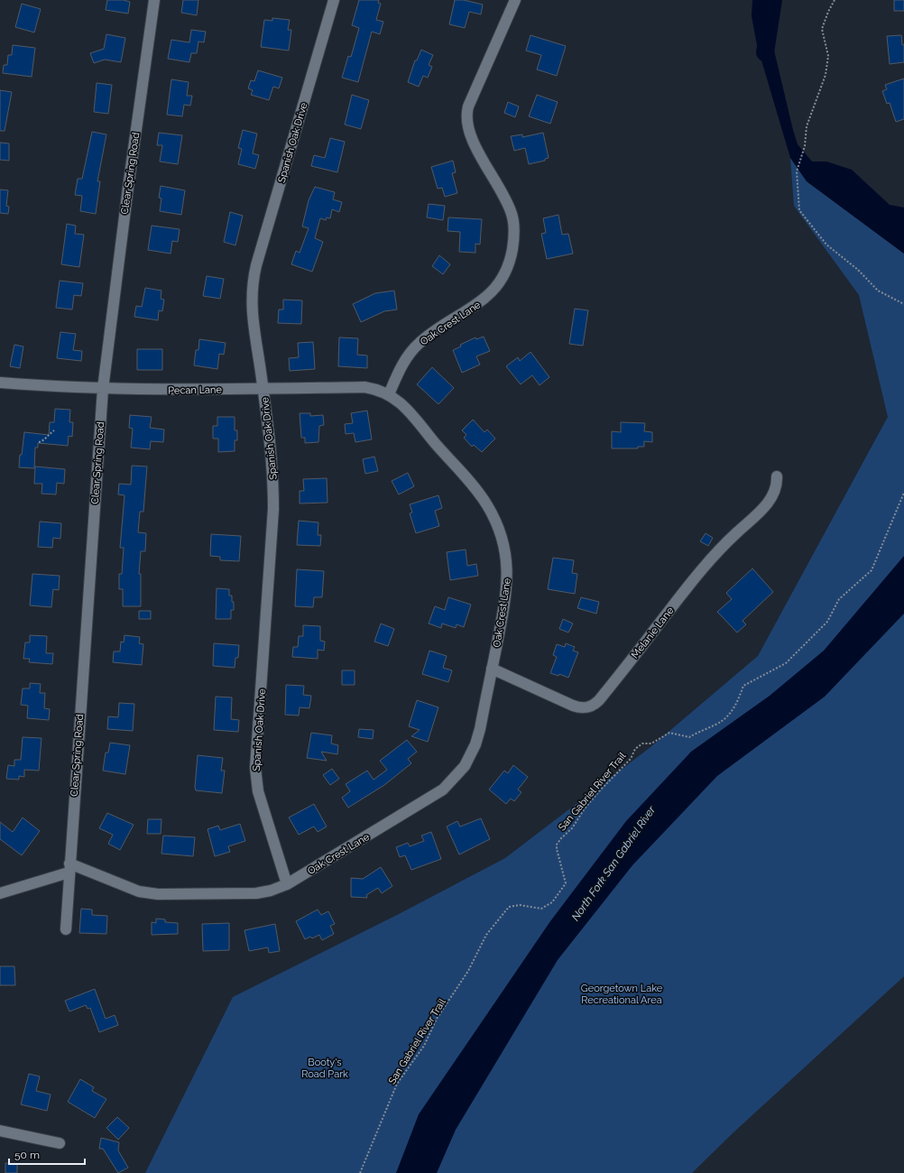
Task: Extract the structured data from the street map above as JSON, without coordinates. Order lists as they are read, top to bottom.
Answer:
{
  "streets": {
    "street": [
      "Spanish Oak Drive",
      "Clear Spring Road",
      "Oak Crest Lane",
      "Pecan Lane",
      "Melanie Lane"
    ],
    "path": ["San Gabriel River Trail"]
  },
  "crossings": [
    ["Spanish Oak Drive", "Oak Crest Lane"],
    ["Spanish Oak Drive", "Pecan Lane"],
    ["Clear Spring Road", "Oak Crest Lane"],
    ["Clear Spring Road", "Pecan Lane"],
    ["Oak Crest Lane", "Pecan Lane"],
    ["Oak Crest Lane", "Melanie Lane"]
  ],
  "water": ["North Fork San Gabriel River"],
  "parks": ["Georgetown Lake Recreational Area", "Booty's Road Park"],
  "scale_bar": "50 m"
}
